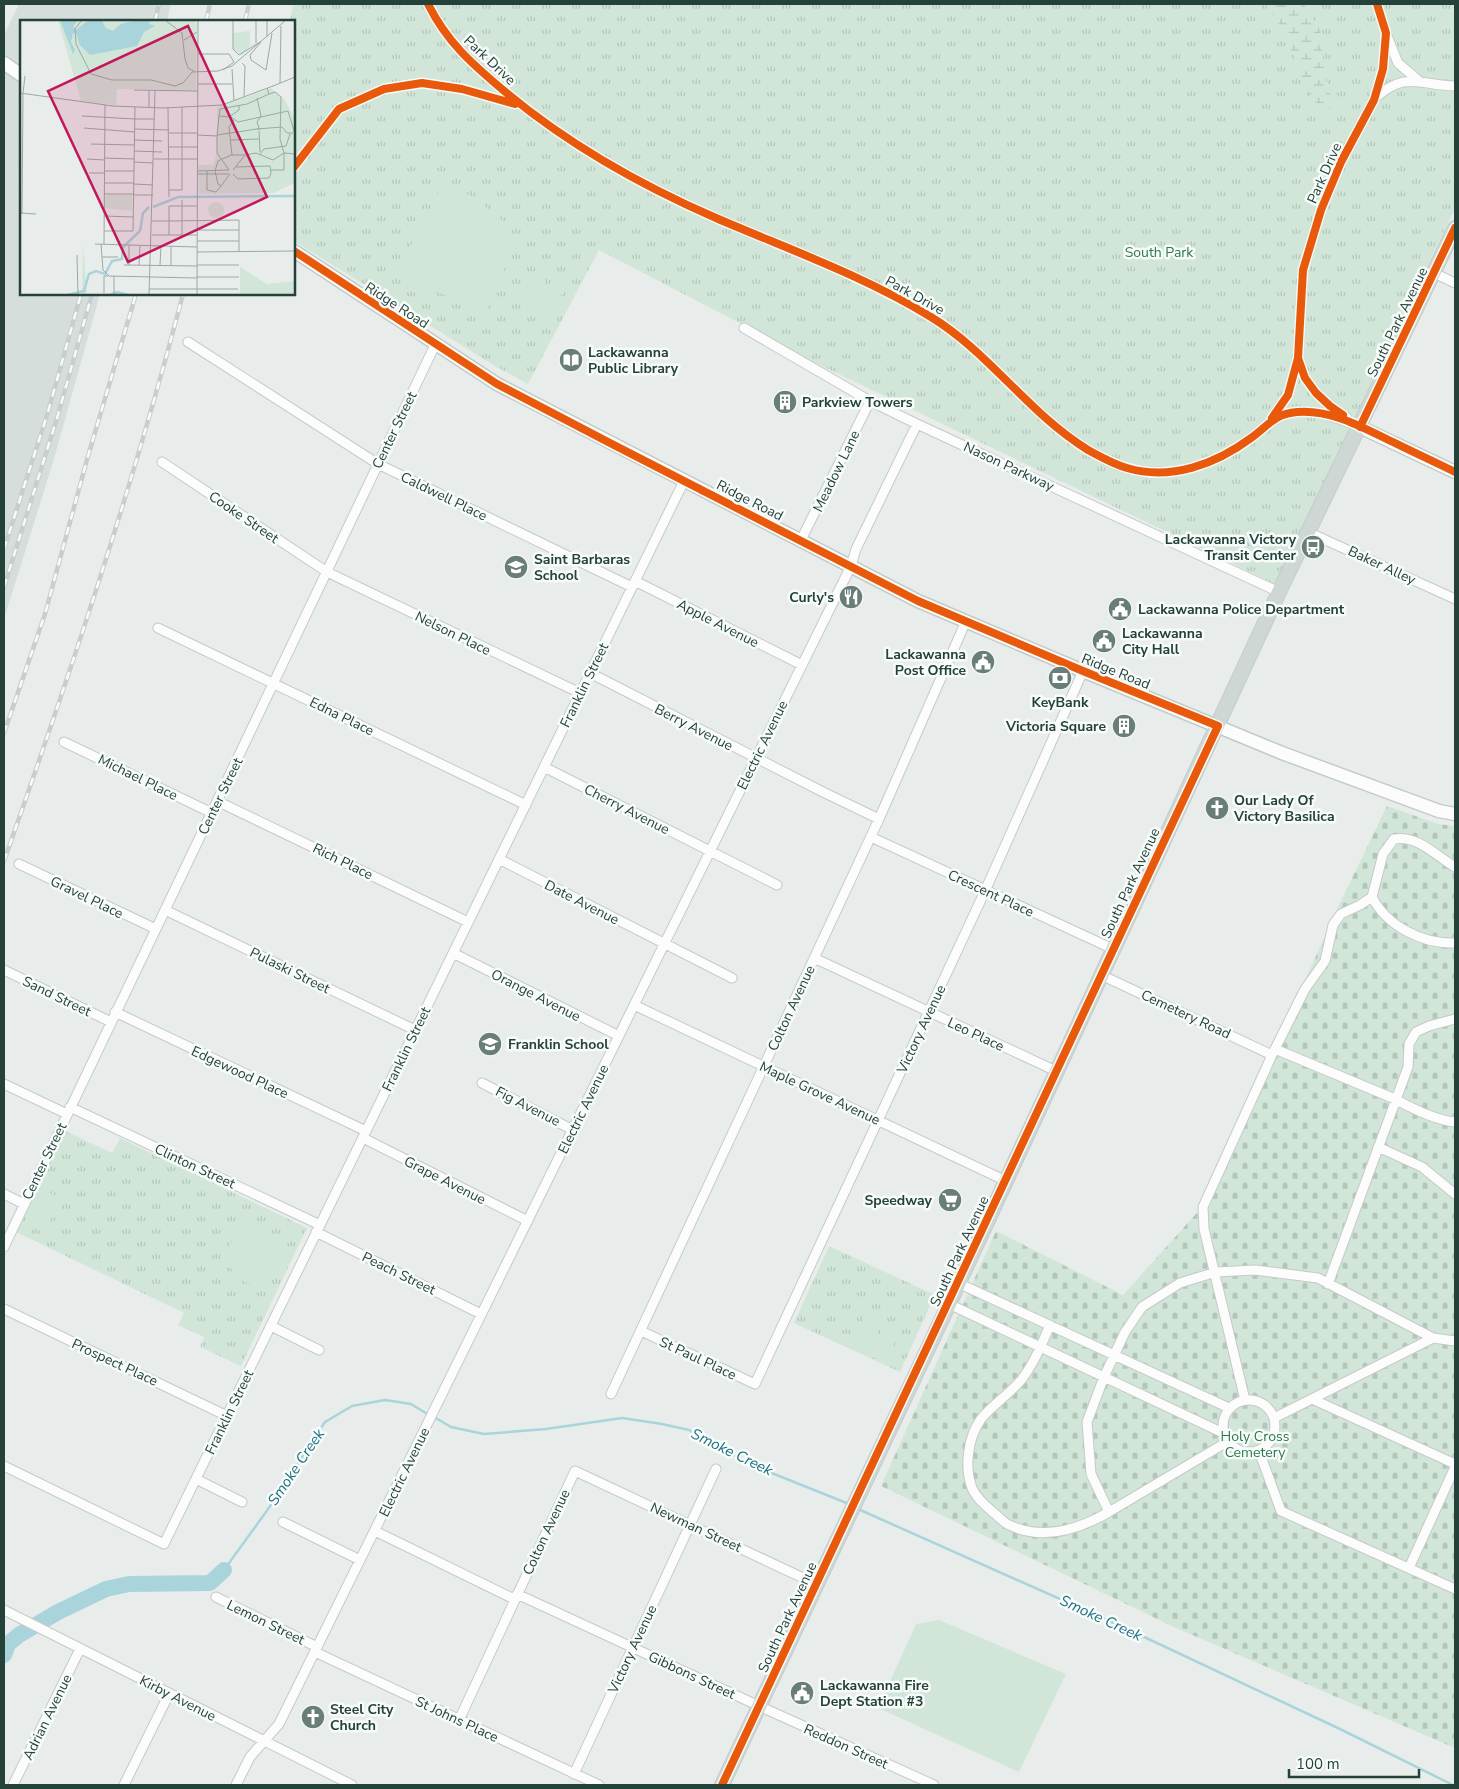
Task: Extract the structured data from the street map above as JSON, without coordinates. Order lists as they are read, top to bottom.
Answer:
{
  "streets": {
    "main road": ["Ridge Road", "South Park Avenue"],
    "street": [
      "Park Drive",
      "Center Street",
      "Nason Parkway",
      "Meadow Lane",
      "Caldwell Place",
      "Cooke Street",
      "Baker Alley",
      "Apple Avenue",
      "Nelson Place",
      "Franklin Street",
      "Edna Place",
      "Berry Avenue",
      "Electric Avenue",
      "Michael Place",
      "Cherry Avenue",
      "Rich Place",
      "Crescent Place",
      "Gravel Place",
      "Date Avenue",
      "Pulaski Street",
      "Orange Avenue",
      "Sand Street",
      "Colton Avenue",
      "Cemetery Road",
      "Victory Avenue",
      "Leo Place",
      "Edgewood Place",
      "Maple Grove Avenue",
      "Fig Avenue",
      "Clinton Street",
      "Grape Avenue",
      "Peach Street",
      "St Paul Place",
      "Prospect Place",
      "Newman Street",
      "Lemon Street",
      "Gibbons Street",
      "Kirby Avenue",
      "Adrian Avenue",
      "St Johns Place",
      "Reddon Street"
    ]
  },
  "crossings": [
    ["Park Drive", "South Park Avenue"],
    ["Ridge Road", "South Park Avenue"],
    ["Ridge Road", "Center Street"],
    ["Ridge Road", "Meadow Lane"],
    ["Ridge Road", "Franklin Street"],
    ["Ridge Road", "Electric Avenue"],
    ["Ridge Road", "Colton Avenue"],
    ["Ridge Road", "Victory Avenue"],
    ["South Park Avenue", "Nason Parkway"],
    ["South Park Avenue", "Baker Alley"],
    ["South Park Avenue", "Crescent Place"],
    ["South Park Avenue", "Cemetery Road"],
    ["South Park Avenue", "Leo Place"],
    ["South Park Avenue", "Maple Grove Avenue"],
    ["South Park Avenue", "Newman Street"],
    ["South Park Avenue", "Gibbons Street"],
    ["South Park Avenue", "Reddon Street"],
    ["Center Street", "Caldwell Place"],
    ["Center Street", "Cooke Street"],
    ["Center Street", "Nelson Place"],
    ["Center Street", "Edna Place"],
    ["Center Street", "Michael Place"],
    ["Center Street", "Rich Place"],
    ["Center Street", "Gravel Place"],
    ["Center Street", "Pulaski Street"],
    ["Center Street", "Sand Street"],
    ["Center Street", "Edgewood Place"],
    ["Center Street", "Clinton Street"],
    ["Nason Parkway", "Meadow Lane"],
    ["Nason Parkway", "Electric Avenue"],
    ["Caldwell Place", "Apple Avenue"],
    ["Caldwell Place", "Franklin Street"],
    ["Cooke Street", "Nelson Place"],
    ["Apple Avenue", "Franklin Street"],
    ["Apple Avenue", "Electric Avenue"],
    ["Nelson Place", "Franklin Street"],
    ["Franklin Street", "Edna Place"],
    ["Franklin Street", "Berry Avenue"],
    ["Franklin Street", "Cherry Avenue"],
    ["Franklin Street", "Rich Place"],
    ["Franklin Street", "Date Avenue"],
    ["Franklin Street", "Pulaski Street"],
    ["Franklin Street", "Orange Avenue"],
    ["Franklin Street", "Edgewood Place"],
    ["Franklin Street", "Clinton Street"],
    ["Franklin Street", "Grape Avenue"],
    ["Franklin Street", "Peach Street"],
    ["Franklin Street", "Prospect Place"],
    ["Berry Avenue", "Electric Avenue"],
    ["Berry Avenue", "Colton Avenue"],
    ["Electric Avenue", "Cherry Avenue"],
    ["Electric Avenue", "Date Avenue"],
    ["Electric Avenue", "Orange Avenue"],
    ["Electric Avenue", "Maple Grove Avenue"],
    ["Electric Avenue", "Fig Avenue"],
    ["Electric Avenue", "Grape Avenue"],
    ["Electric Avenue", "Peach Street"],
    ["Electric Avenue", "Lemon Street"],
    ["Electric Avenue", "Gibbons Street"],
    ["Electric Avenue", "Kirby Avenue"],
    ["Electric Avenue", "St Johns Place"],
    ["Crescent Place", "Colton Avenue"],
    ["Crescent Place", "Victory Avenue"],
    ["Colton Avenue", "Leo Place"],
    ["Colton Avenue", "Maple Grove Avenue"],
    ["Colton Avenue", "St Paul Place"],
    ["Colton Avenue", "Newman Street"],
    ["Colton Avenue", "Gibbons Street"],
    ["Colton Avenue", "St Johns Place"],
    ["Victory Avenue", "Leo Place"],
    ["Victory Avenue", "Maple Grove Avenue"],
    ["Victory Avenue", "St Paul Place"],
    ["Victory Avenue", "Newman Street"],
    ["Victory Avenue", "Gibbons Street"],
    ["Victory Avenue", "St Johns Place"],
    ["Edgewood Place", "Grape Avenue"],
    ["Clinton Street", "Peach Street"],
    ["Lemon Street", "St Johns Place"],
    ["Gibbons Street", "Reddon Street"],
    ["Kirby Avenue", "Adrian Avenue"]
  ],
  "water": ["Smoke Creek"],
  "parks": ["South Park", "Holy Cross Cemetery"],
  "places": {
    "library": ["Lackawanna Public Library"],
    "building": ["Parkview Towers", "Victoria Square"],
    "bus stop": ["Lackawanna Victory Transit Center"],
    "school or university": ["Saint Barbaras School", "Franklin School"],
    "restaurant": ["Curly's"],
    "public building": [
      "Lackawanna Police Department",
      "Lackawanna City Hall",
      "Lackawanna Post Office",
      "Lackawanna Fire Dept Station #3"
    ],
    "bank": ["KeyBank"],
    "church": ["Our Lady Of Victory Basilica", "Steel City Church"],
    "supermarket": ["Speedway"]
  },
  "scale_bar": "100 m"
}
